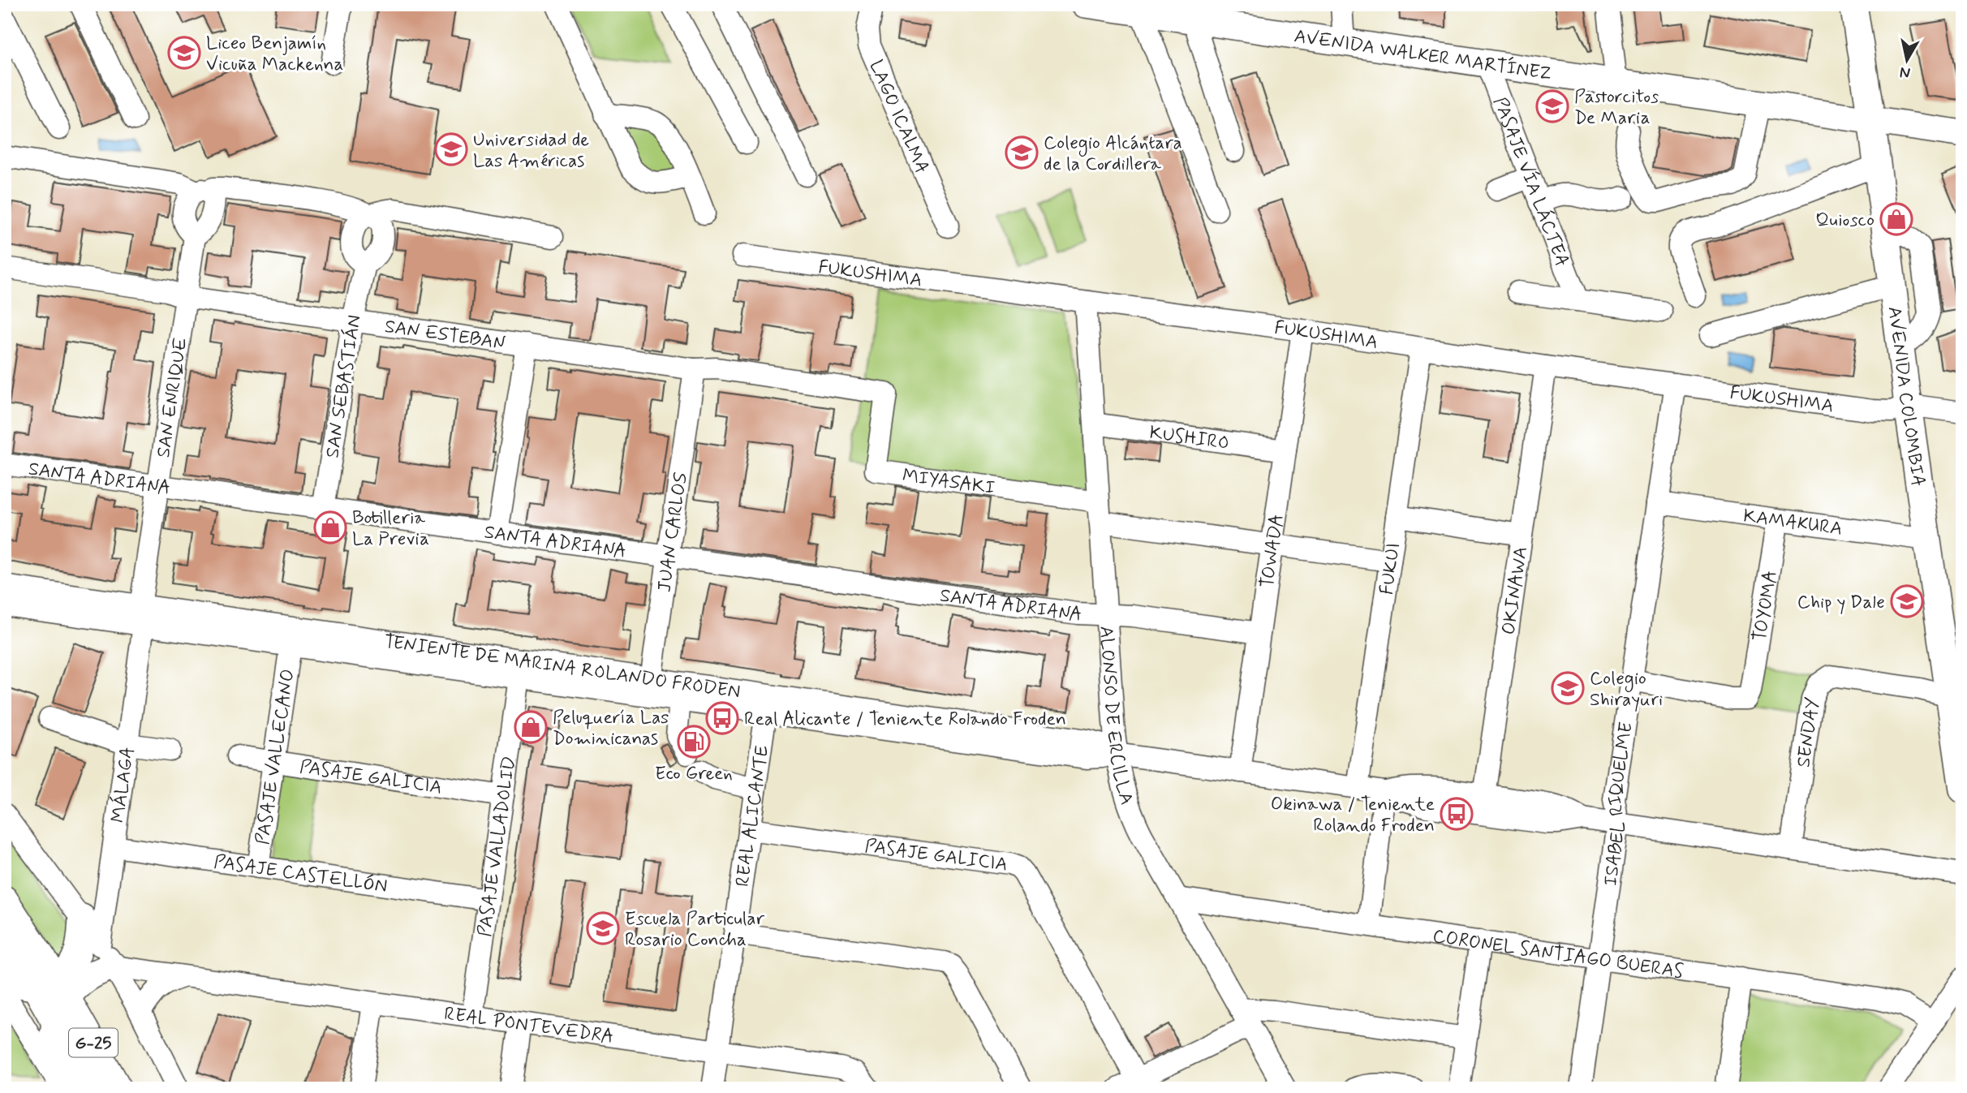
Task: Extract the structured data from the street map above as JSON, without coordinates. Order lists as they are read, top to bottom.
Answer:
{
  "streets": {
    "main road": ["AVENIDA WALKER MARTÍNEZ", "AVENIDA COLOMBIA", "G-25"],
    "street": [
      "LAGO ICALMA",
      "PASAJE VÍA LÁCTEA",
      "FUKUSHIMA",
      "SAN ESTEBAN",
      "SAN SEBASTIÁN",
      "SAN ENRIQUE",
      "KUSHIRO",
      "SANTA ADRIANA",
      "MIYASAKI",
      "KAMAKURA",
      "JUAN CARLOS",
      "TOWADA",
      "FUKUI",
      "OKINAWA",
      "TOYOMA",
      "TENIENTE DE MARINA ROLANDO FRODEN",
      "ALONSO DE ERCILLA",
      "SENDAY",
      "PASAJE VALLECANO",
      "PASAJE GALICIA",
      "MÁLAGA",
      "ISABEL RIQUELME",
      "REAL ALICANTE",
      "PASAJE VALLADOLID",
      "PASAJE CASTELLÓN",
      "CORONEL SANTIAGO BUERAS",
      "REAL PONTEVEDRA"
    ]
  },
  "crossings": [
    ["AVENIDA WALKER MARTÍNEZ", "PASAJE VÍA LÁCTEA"],
    ["AVENIDA WALKER MARTÍNEZ", "AVENIDA COLOMBIA"],
    ["FUKUSHIMA", "AVENIDA COLOMBIA"],
    ["FUKUSHIMA", "TOWADA"],
    ["FUKUSHIMA", "FUKUI"],
    ["FUKUSHIMA", "OKINAWA"],
    ["FUKUSHIMA", "ALONSO DE ERCILLA"],
    ["FUKUSHIMA", "ISABEL RIQUELME"],
    ["SAN ESTEBAN", "SAN SEBASTIÁN"],
    ["SAN ESTEBAN", "SAN ENRIQUE"],
    ["SAN ESTEBAN", "MIYASAKI"],
    ["SAN ESTEBAN", "JUAN CARLOS"],
    ["SAN SEBASTIÁN", "SANTA ADRIANA"],
    ["SAN ENRIQUE", "SANTA ADRIANA"],
    ["SAN ENRIQUE", "TENIENTE DE MARINA ROLANDO FRODEN"],
    ["SAN ENRIQUE", "MÁLAGA"],
    ["AVENIDA COLOMBIA", "KAMAKURA"],
    ["AVENIDA COLOMBIA", "SENDAY"],
    ["KUSHIRO", "TOWADA"],
    ["KUSHIRO", "ALONSO DE ERCILLA"],
    ["SANTA ADRIANA", "JUAN CARLOS"],
    ["SANTA ADRIANA", "TOWADA"],
    ["SANTA ADRIANA", "ALONSO DE ERCILLA"],
    ["MIYASAKI", "TOWADA"],
    ["MIYASAKI", "FUKUI"],
    ["MIYASAKI", "ALONSO DE ERCILLA"],
    ["KAMAKURA", "TOYOMA"],
    ["KAMAKURA", "ISABEL RIQUELME"],
    ["JUAN CARLOS", "TENIENTE DE MARINA ROLANDO FRODEN"],
    ["TOWADA", "TENIENTE DE MARINA ROLANDO FRODEN"],
    ["FUKUI", "TENIENTE DE MARINA ROLANDO FRODEN"],
    ["OKINAWA", "TENIENTE DE MARINA ROLANDO FRODEN"],
    ["TOYOMA", "ISABEL RIQUELME"],
    ["TENIENTE DE MARINA ROLANDO FRODEN", "ALONSO DE ERCILLA"],
    ["TENIENTE DE MARINA ROLANDO FRODEN", "SENDAY"],
    ["TENIENTE DE MARINA ROLANDO FRODEN", "PASAJE VALLECANO"],
    ["TENIENTE DE MARINA ROLANDO FRODEN", "MÁLAGA"],
    ["TENIENTE DE MARINA ROLANDO FRODEN", "ISABEL RIQUELME"],
    ["TENIENTE DE MARINA ROLANDO FRODEN", "REAL ALICANTE"],
    ["TENIENTE DE MARINA ROLANDO FRODEN", "PASAJE VALLADOLID"],
    ["ALONSO DE ERCILLA", "CORONEL SANTIAGO BUERAS"],
    ["PASAJE VALLECANO", "PASAJE GALICIA"],
    ["PASAJE VALLECANO", "PASAJE CASTELLÓN"],
    ["PASAJE GALICIA", "REAL ALICANTE"],
    ["PASAJE GALICIA", "PASAJE VALLADOLID"],
    ["MÁLAGA", "PASAJE CASTELLÓN"],
    ["MÁLAGA", "REAL PONTEVEDRA"],
    ["ISABEL RIQUELME", "CORONEL SANTIAGO BUERAS"],
    ["REAL ALICANTE", "REAL PONTEVEDRA"],
    ["PASAJE VALLADOLID", "PASAJE CASTELLÓN"],
    ["PASAJE VALLADOLID", "REAL PONTEVEDRA"]
  ],
  "places": {
    "school or university": [
      "Liceo Benjamín Vicuña Mackenna",
      "Pastorcitos De Maria",
      "Universidad de Las Américas",
      "Colegio Alcántara de la Cordillera",
      "Chip y Dale",
      "Colegio Shirayuri",
      "Escuela Particular Rosario Concha"
    ],
    "shop": ["Quiosco", "Botilleria La Previa", "Peluquería Las Dominicanas"],
    "bus stop": ["Real Alicante / Teniente Rolando Froden", "Okinawa / Teniente Rolando Froden"],
    "fuel station": ["Eco Green"]
  },
  "north": "bottom"
}
